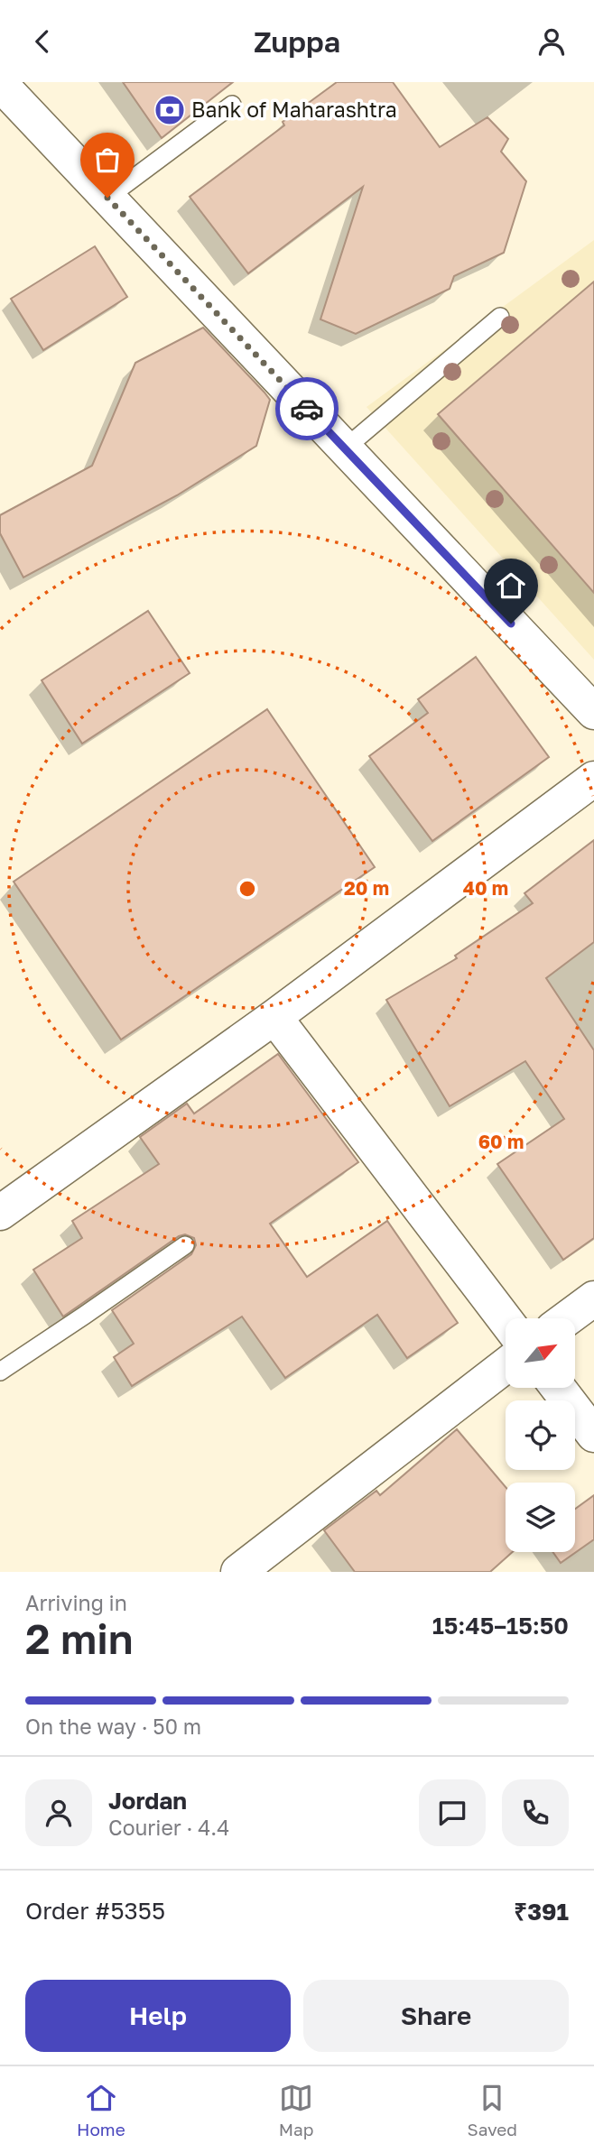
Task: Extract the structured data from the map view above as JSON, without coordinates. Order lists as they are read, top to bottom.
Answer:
{
  "places": {
    "bank": ["Bank of Maharashtra"]
  },
  "north": "top right",
  "page": {
    "header": "Zuppa",
    "heading": ["2 min", "Arriving in", "15:45–15:50"],
    "panel": [
      "Jordan",
      "Courier · 4.4",
      "Order #5355",
      "₹391"
    ],
    "bar": "On the way · 50 m",
    "buttons": ["Help", "Share"],
    "tabs": ["Home", "Map", "Saved"]
  },
  "rings": ["20 m", "40 m", "60 m"]
}
